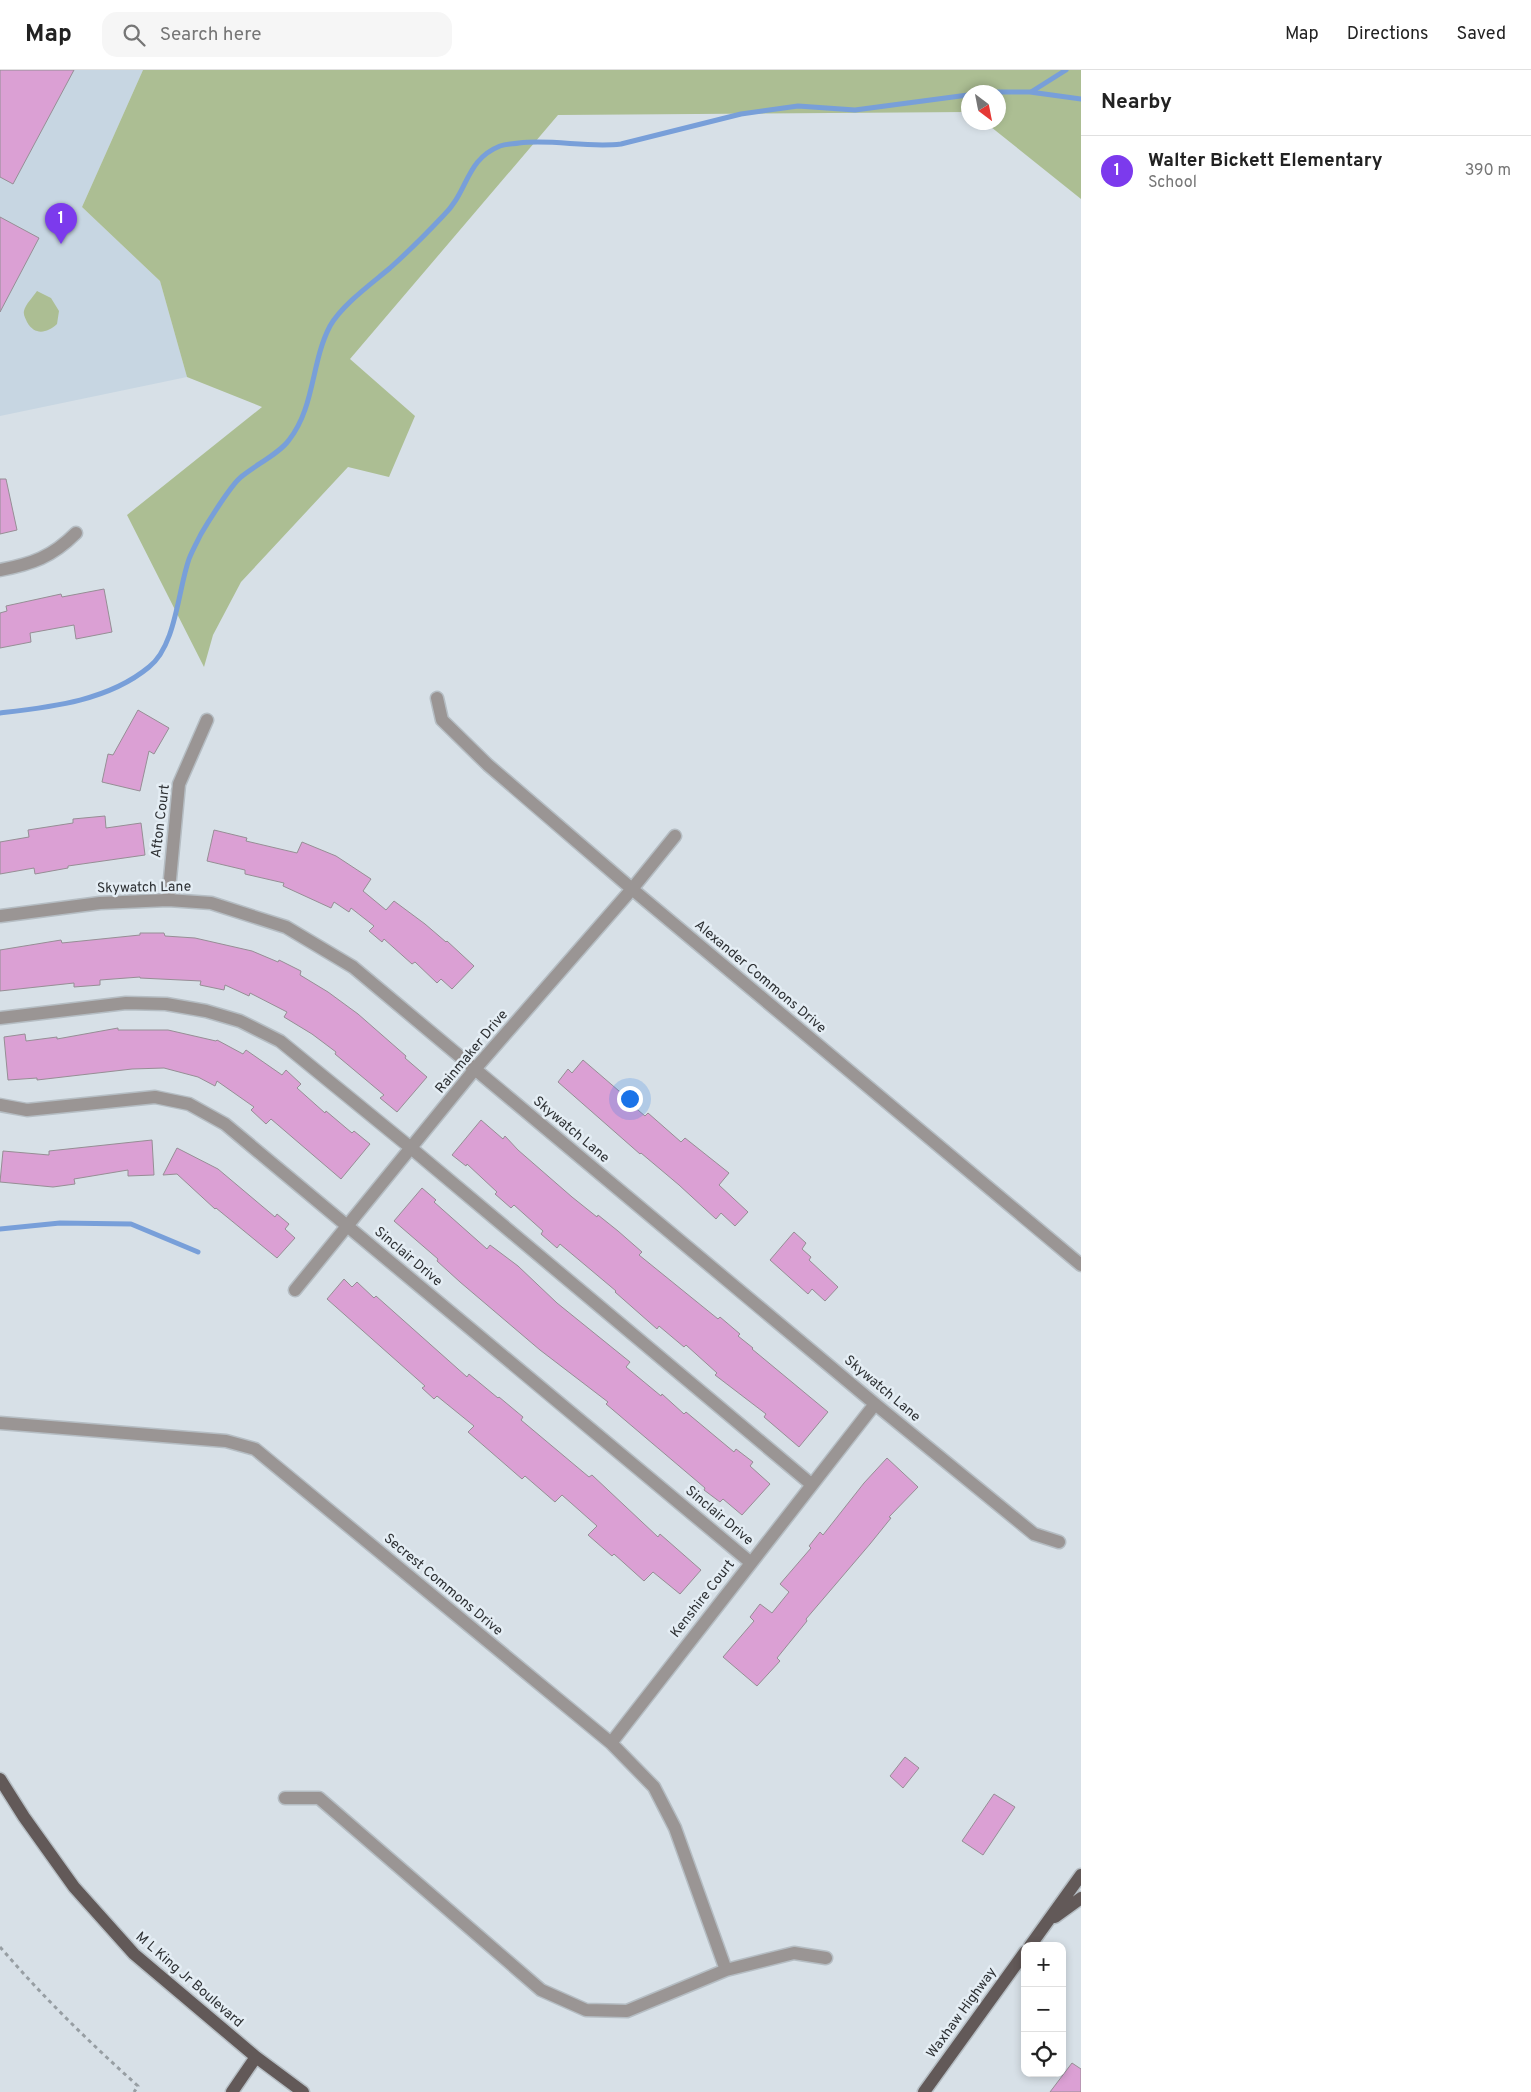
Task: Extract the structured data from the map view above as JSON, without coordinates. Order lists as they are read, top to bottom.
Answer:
{
  "streets": {
    "main road": ["M L King Jr Boulevard", "Waxhaw Highway"],
    "street": [
      "Afton Court",
      "Skywatch Lane",
      "Alexander Commons Drive",
      "Rainmaker Drive",
      "Sinclair Drive",
      "Secrest Commons Drive",
      "Kenshire Court"
    ]
  },
  "crossings": [
    ["Afton Court", "Skywatch Lane"],
    ["Skywatch Lane", "Rainmaker Drive"],
    ["Skywatch Lane", "Kenshire Court"],
    ["Alexander Commons Drive", "Rainmaker Drive"],
    ["Rainmaker Drive", "Sinclair Drive"],
    ["Sinclair Drive", "Kenshire Court"],
    ["Secrest Commons Drive", "Kenshire Court"]
  ],
  "north": "bottom right",
  "page": {
    "header": "Map",
    "search": "Search here",
    "nav": ["Map", "Directions", "Saved"],
    "heading": "Nearby",
    "list": [
      {
        "mark": "1",
        "name": "Walter Bickett Elementary",
        "note": "School",
        "value": "390 m"
      }
    ],
    "pins": "1",
    "map_buttons": ["+", "−"]
  }
}
